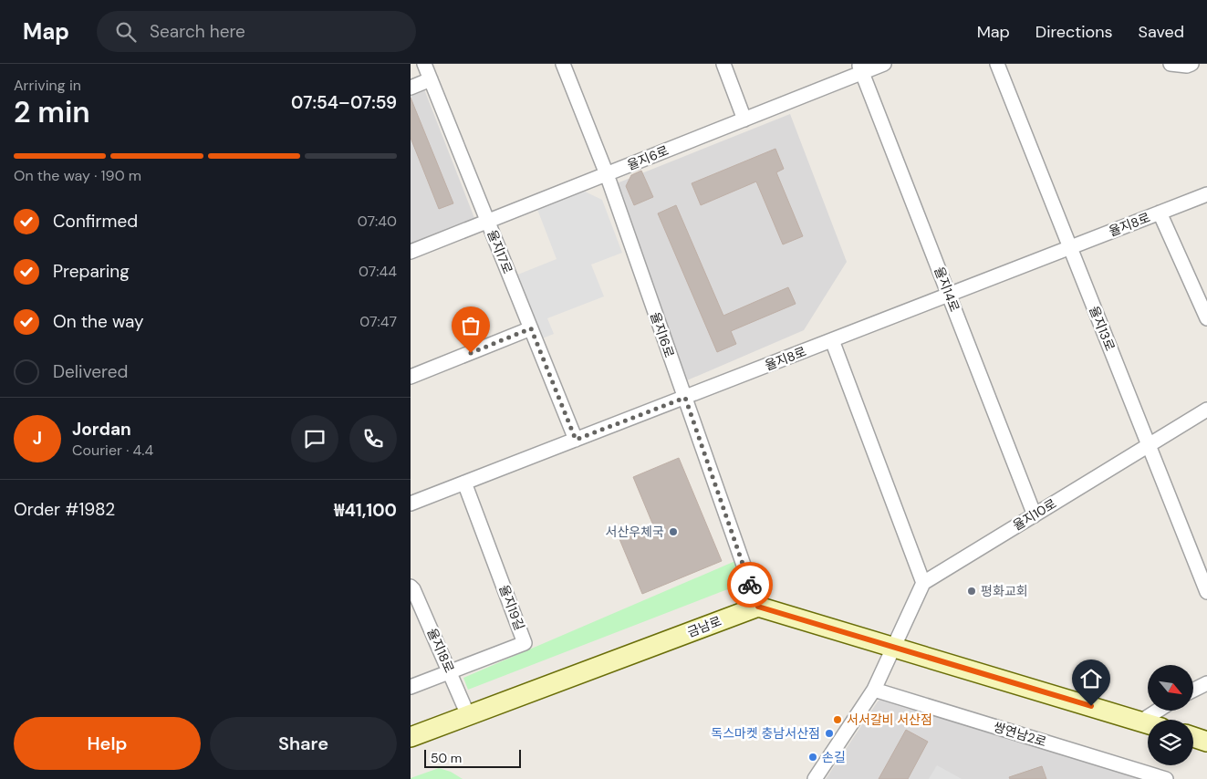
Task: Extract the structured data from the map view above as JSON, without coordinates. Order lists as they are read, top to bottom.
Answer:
{
  "streets": {
    "street": [
      "율지6로",
      "율지8로",
      "율지17로",
      "율지14로",
      "율지13로",
      "율지16로",
      "율지10로",
      "율지19길",
      "금남로",
      "율지18로",
      "쌍연남2로"
    ]
  },
  "crossings": [
    ["율지6로", "율지17로"],
    ["율지6로", "율지14로"],
    ["율지6로", "율지16로"],
    ["율지8로", "율지17로"],
    ["율지8로", "율지14로"],
    ["율지8로", "율지13로"],
    ["율지8로", "율지16로"],
    ["율지8로", "율지19길"],
    ["율지14로", "율지10로"],
    ["율지13로", "율지10로"],
    ["율지16로", "금남로"],
    ["율지19길", "율지18로"],
    ["금남로", "율지18로"]
  ],
  "places": [
    "서산우체국",
    "평화교회",
    "서서갈비 서산점",
    "독스마켓 충남서산점",
    "손길"
  ],
  "scale_bar": "50 m",
  "north": "bottom right",
  "page": {
    "header": "Map",
    "search": "Search here",
    "nav": ["Map", "Directions", "Saved"],
    "heading": ["2 min", "Arriving in", "07:54–07:59"],
    "panel": [
      "Jordan",
      "Courier · 4.4",
      "Order #1982",
      "₩41,100"
    ],
    "bar": "On the way · 190 m",
    "list": [
      ["Confirmed", "07:40"],
      ["Preparing", "07:44"],
      ["On the way", "07:47"],
      "Delivered"
    ],
    "round": "J",
    "buttons": ["Help", "Share"],
    "scale": "50 m"
  }
}
